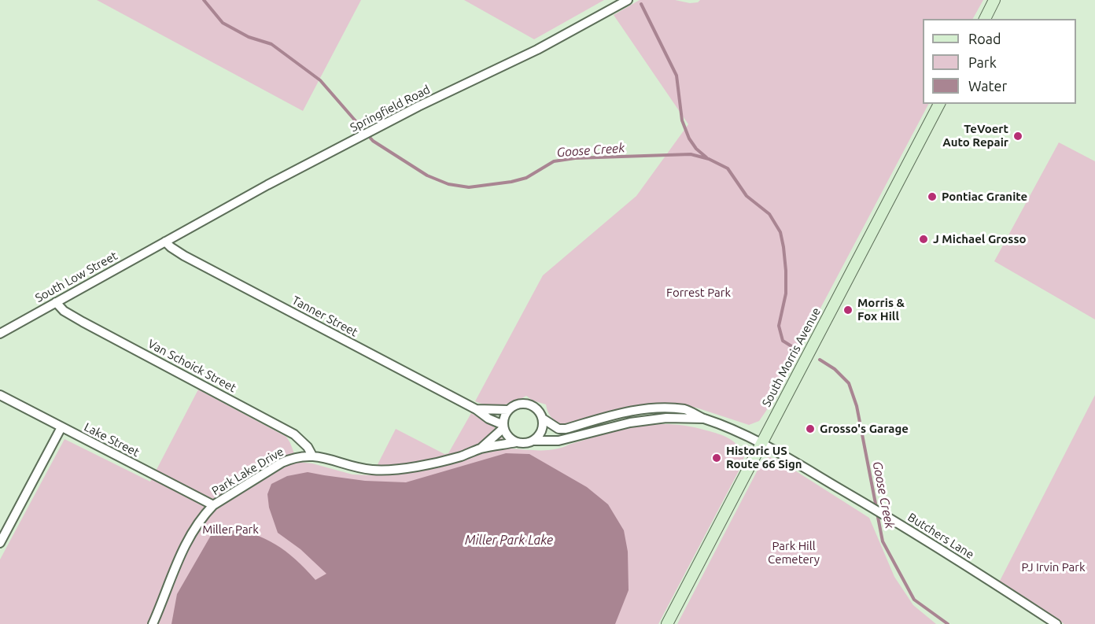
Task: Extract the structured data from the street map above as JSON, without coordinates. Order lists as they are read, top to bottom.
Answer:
{
  "streets": {
    "main road": ["South Morris Avenue"],
    "street": [
      "Springfield Road",
      "South Low Street",
      "Tanner Street",
      "Van Schoick Street",
      "Lake Street",
      "Park Lake Drive",
      "Butchers Lane"
    ]
  },
  "crossings": [
    ["Springfield Road", "South Low Street"],
    ["Springfield Road", "Tanner Street"],
    ["South Low Street", "Tanner Street"],
    ["South Low Street", "Van Schoick Street"],
    ["Tanner Street", "Park Lake Drive"],
    ["South Morris Avenue", "Butchers Lane"],
    ["Van Schoick Street", "Park Lake Drive"],
    ["Lake Street", "Park Lake Drive"]
  ],
  "water": ["Goose Creek", "Miller Park Lake"],
  "parks": [
    "Forrest Park",
    "Miller Park",
    "Park Hill Cemetery",
    "PJ Irvin Park"
  ],
  "places": [
    "TeVoert Auto Repair",
    "Pontiac Granite",
    "J Michael Grosso",
    "Morris & Fox Hill",
    "Grosso's Garage",
    "Historic US Route 66 Sign"
  ],
  "legend": ["Road", "Park", "Water"]
}
